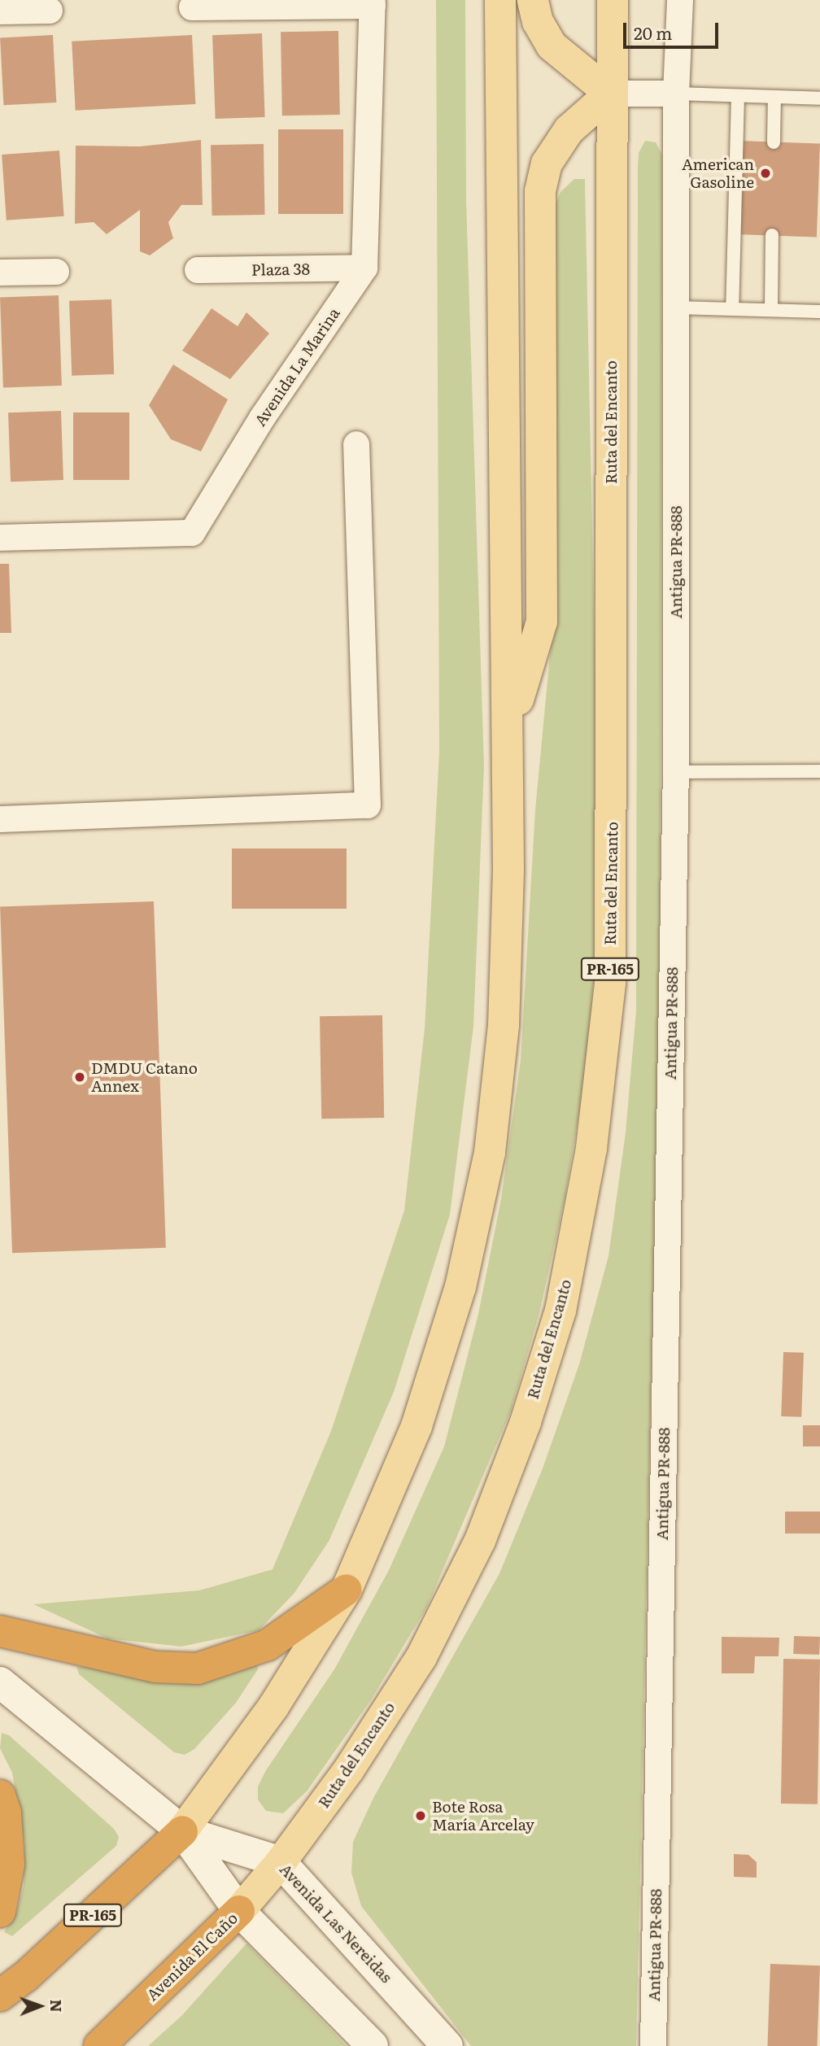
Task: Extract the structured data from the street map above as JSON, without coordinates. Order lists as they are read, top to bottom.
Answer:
{
  "streets": {
    "highway": ["PR-165", "Avenida El Caño"],
    "main road": ["Ruta del Encanto"],
    "street": [
      "Plaza 38",
      "Avenida La Marina",
      "Antigua PR-888",
      "Avenida Las Nereidas"
    ]
  },
  "crossings": [
    ["Plaza 38", "Avenida La Marina"],
    ["Ruta del Encanto", "Avenida Las Nereidas"],
    ["Ruta del Encanto", "Avenida El Caño"],
    ["PR-165", "Avenida Las Nereidas"],
    ["Avenida Las Nereidas", "Avenida El Caño"]
  ],
  "places": ["American Gasoline", "DMDU Catano Annex", "Bote Rosa María Arcelay"],
  "scale_bar": "20 m",
  "north": "right"
}
